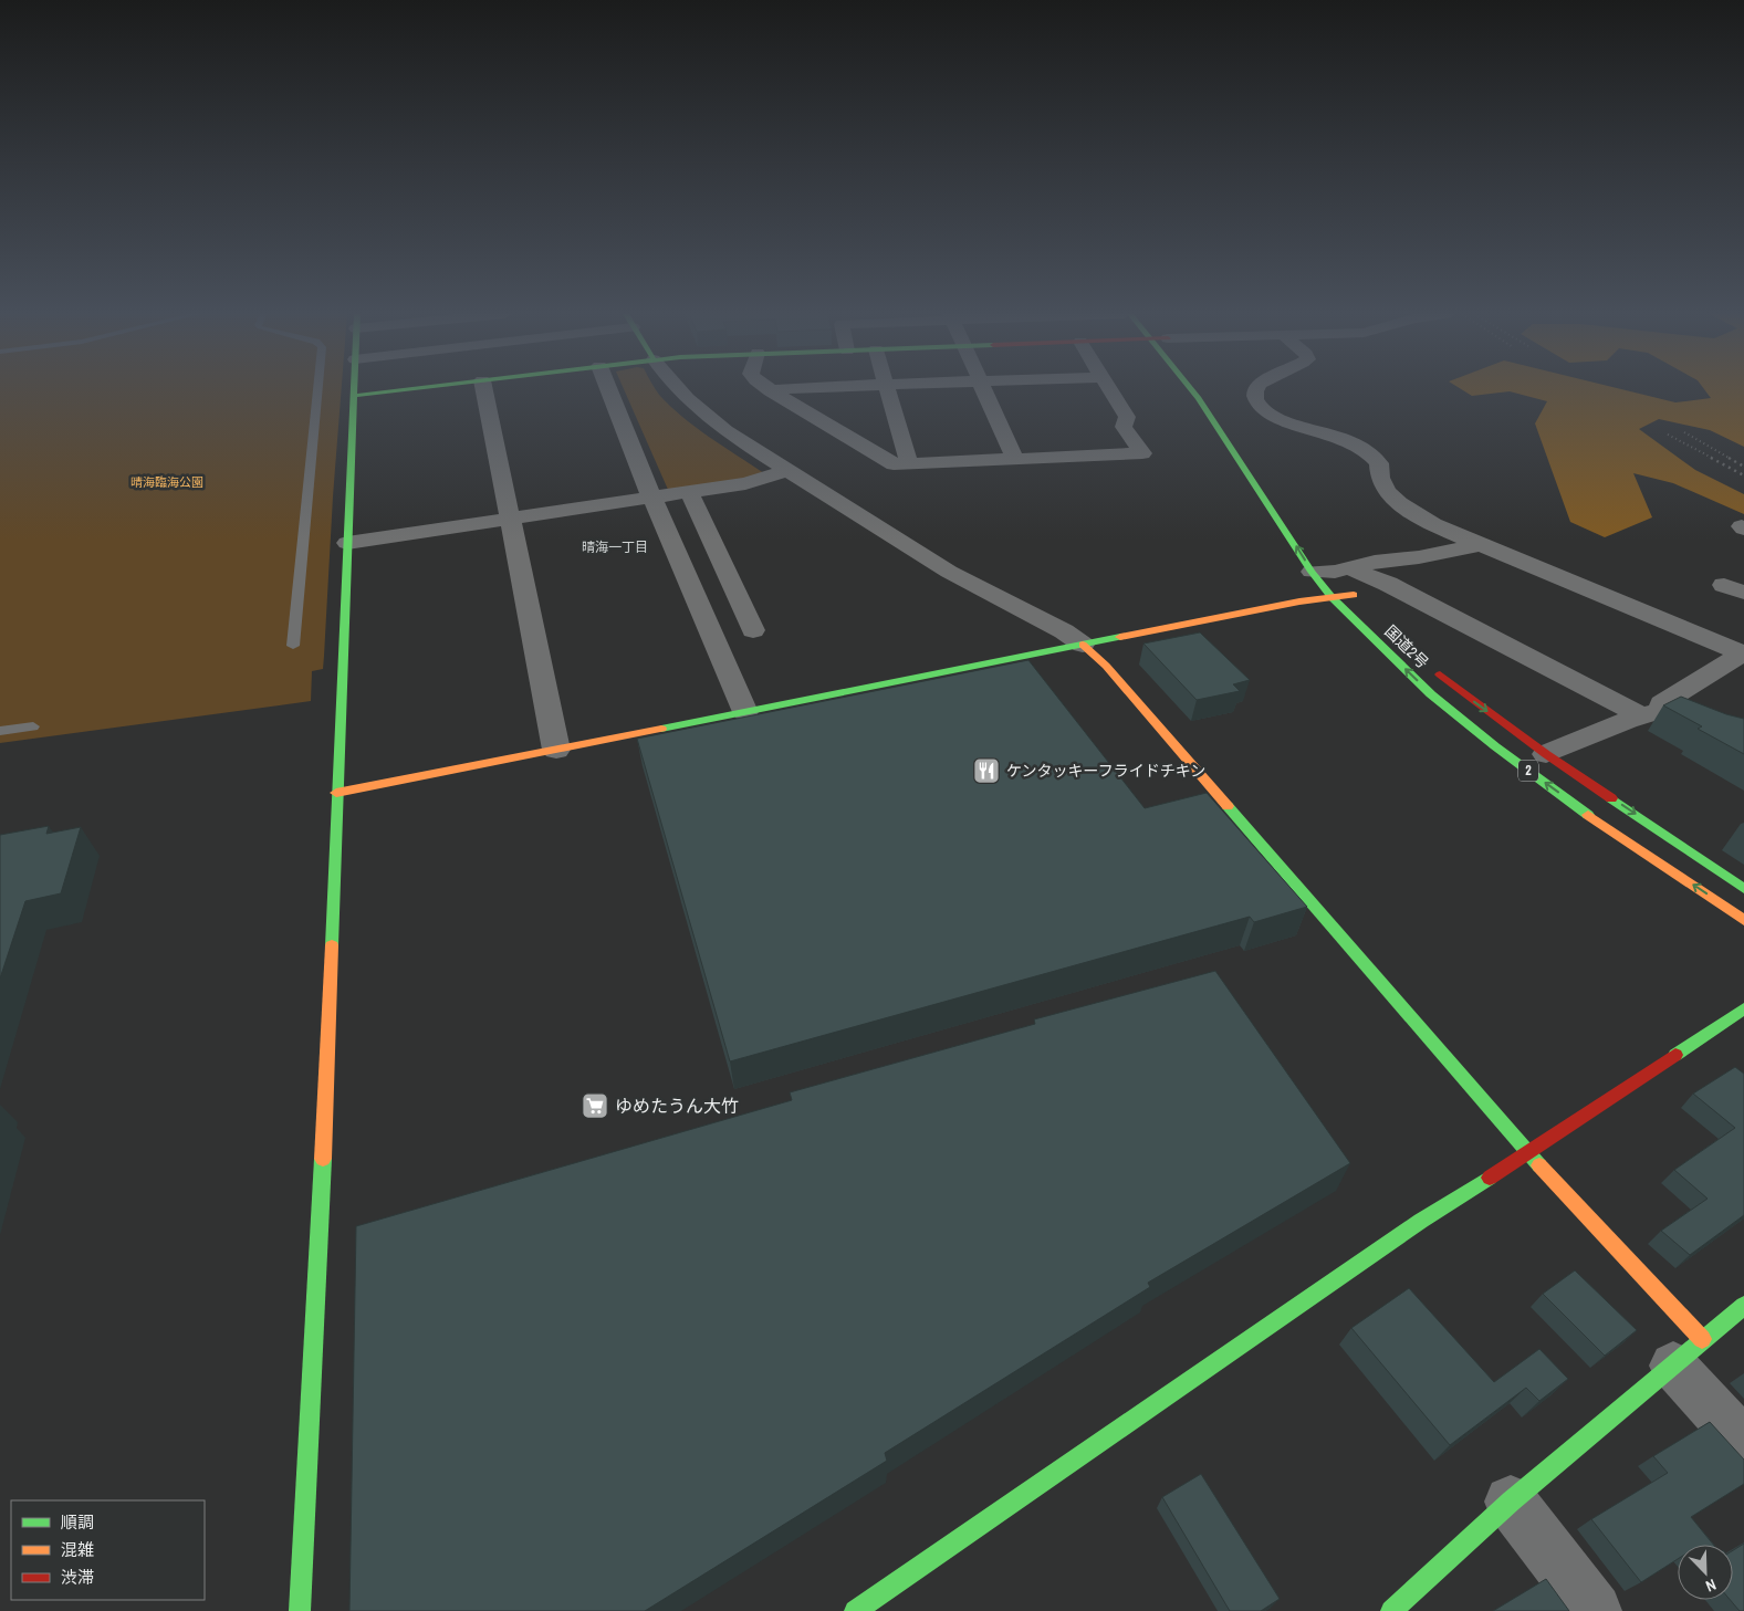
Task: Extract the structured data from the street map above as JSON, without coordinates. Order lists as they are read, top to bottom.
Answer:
{
  "streets": {
    "main road": ["国道2号", "2"]
  },
  "districts": ["晴海一丁目"],
  "parks": ["晴海臨海公園"],
  "places": {
    "restaurant": ["ケンタッキーフライドチキン"],
    "supermarket": ["ゆめたうん大竹"]
  },
  "legend": ["順調", "混雑", "渋滞"],
  "north": "bottom right"
}
